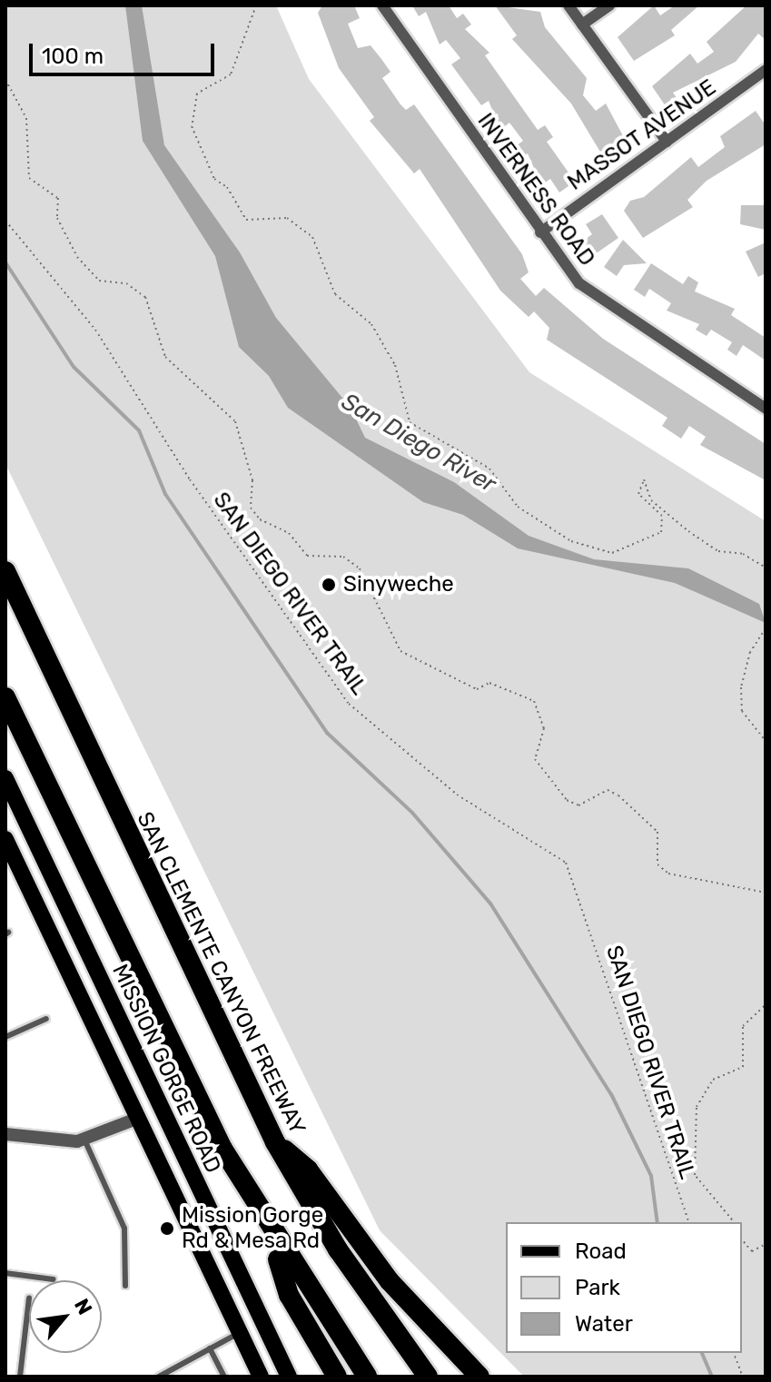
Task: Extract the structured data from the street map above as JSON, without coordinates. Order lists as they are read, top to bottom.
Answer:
{
  "streets": {
    "highway": ["SAN CLEMENTE CANYON FREEWAY"],
    "main road": ["MISSION GORGE ROAD"],
    "street": ["MASSOT AVENUE", "INVERNESS ROAD"],
    "path": ["SAN DIEGO RIVER TRAIL"]
  },
  "crossings": [
    ["MASSOT AVENUE", "INVERNESS ROAD"]
  ],
  "water": ["San Diego River"],
  "places": ["Sinyweche", "Mission Gorge Rd & Mesa Rd"],
  "legend": ["Road", "Park", "Water"],
  "scale_bar": "100 m",
  "north": "top right"
}
